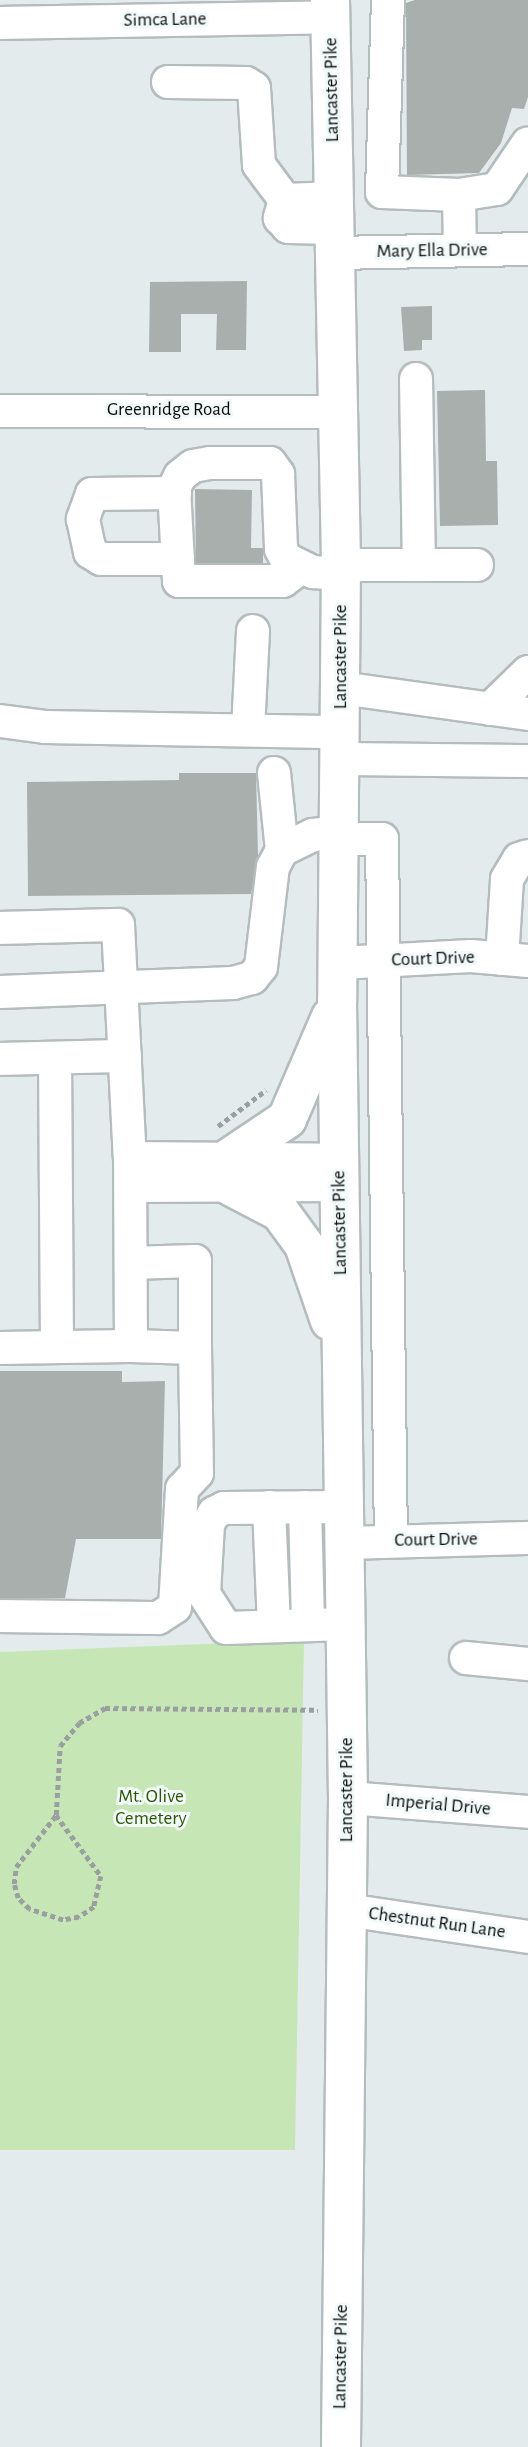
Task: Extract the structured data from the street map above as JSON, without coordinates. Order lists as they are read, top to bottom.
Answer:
{
  "streets": {
    "main road": ["Lancaster Pike"],
    "street": [
      "Simca Lane",
      "Mary Ella Drive",
      "Greenridge Road",
      "Court Drive",
      "Imperial Drive",
      "Chestnut Run Lane"
    ]
  },
  "crossings": [
    ["Simca Lane", "Lancaster Pike"],
    ["Lancaster Pike", "Mary Ella Drive"],
    ["Lancaster Pike", "Greenridge Road"],
    ["Lancaster Pike", "Court Drive"],
    ["Lancaster Pike", "Imperial Drive"],
    ["Lancaster Pike", "Chestnut Run Lane"]
  ],
  "parks": ["Mt. Olive Cemetery"]
}
